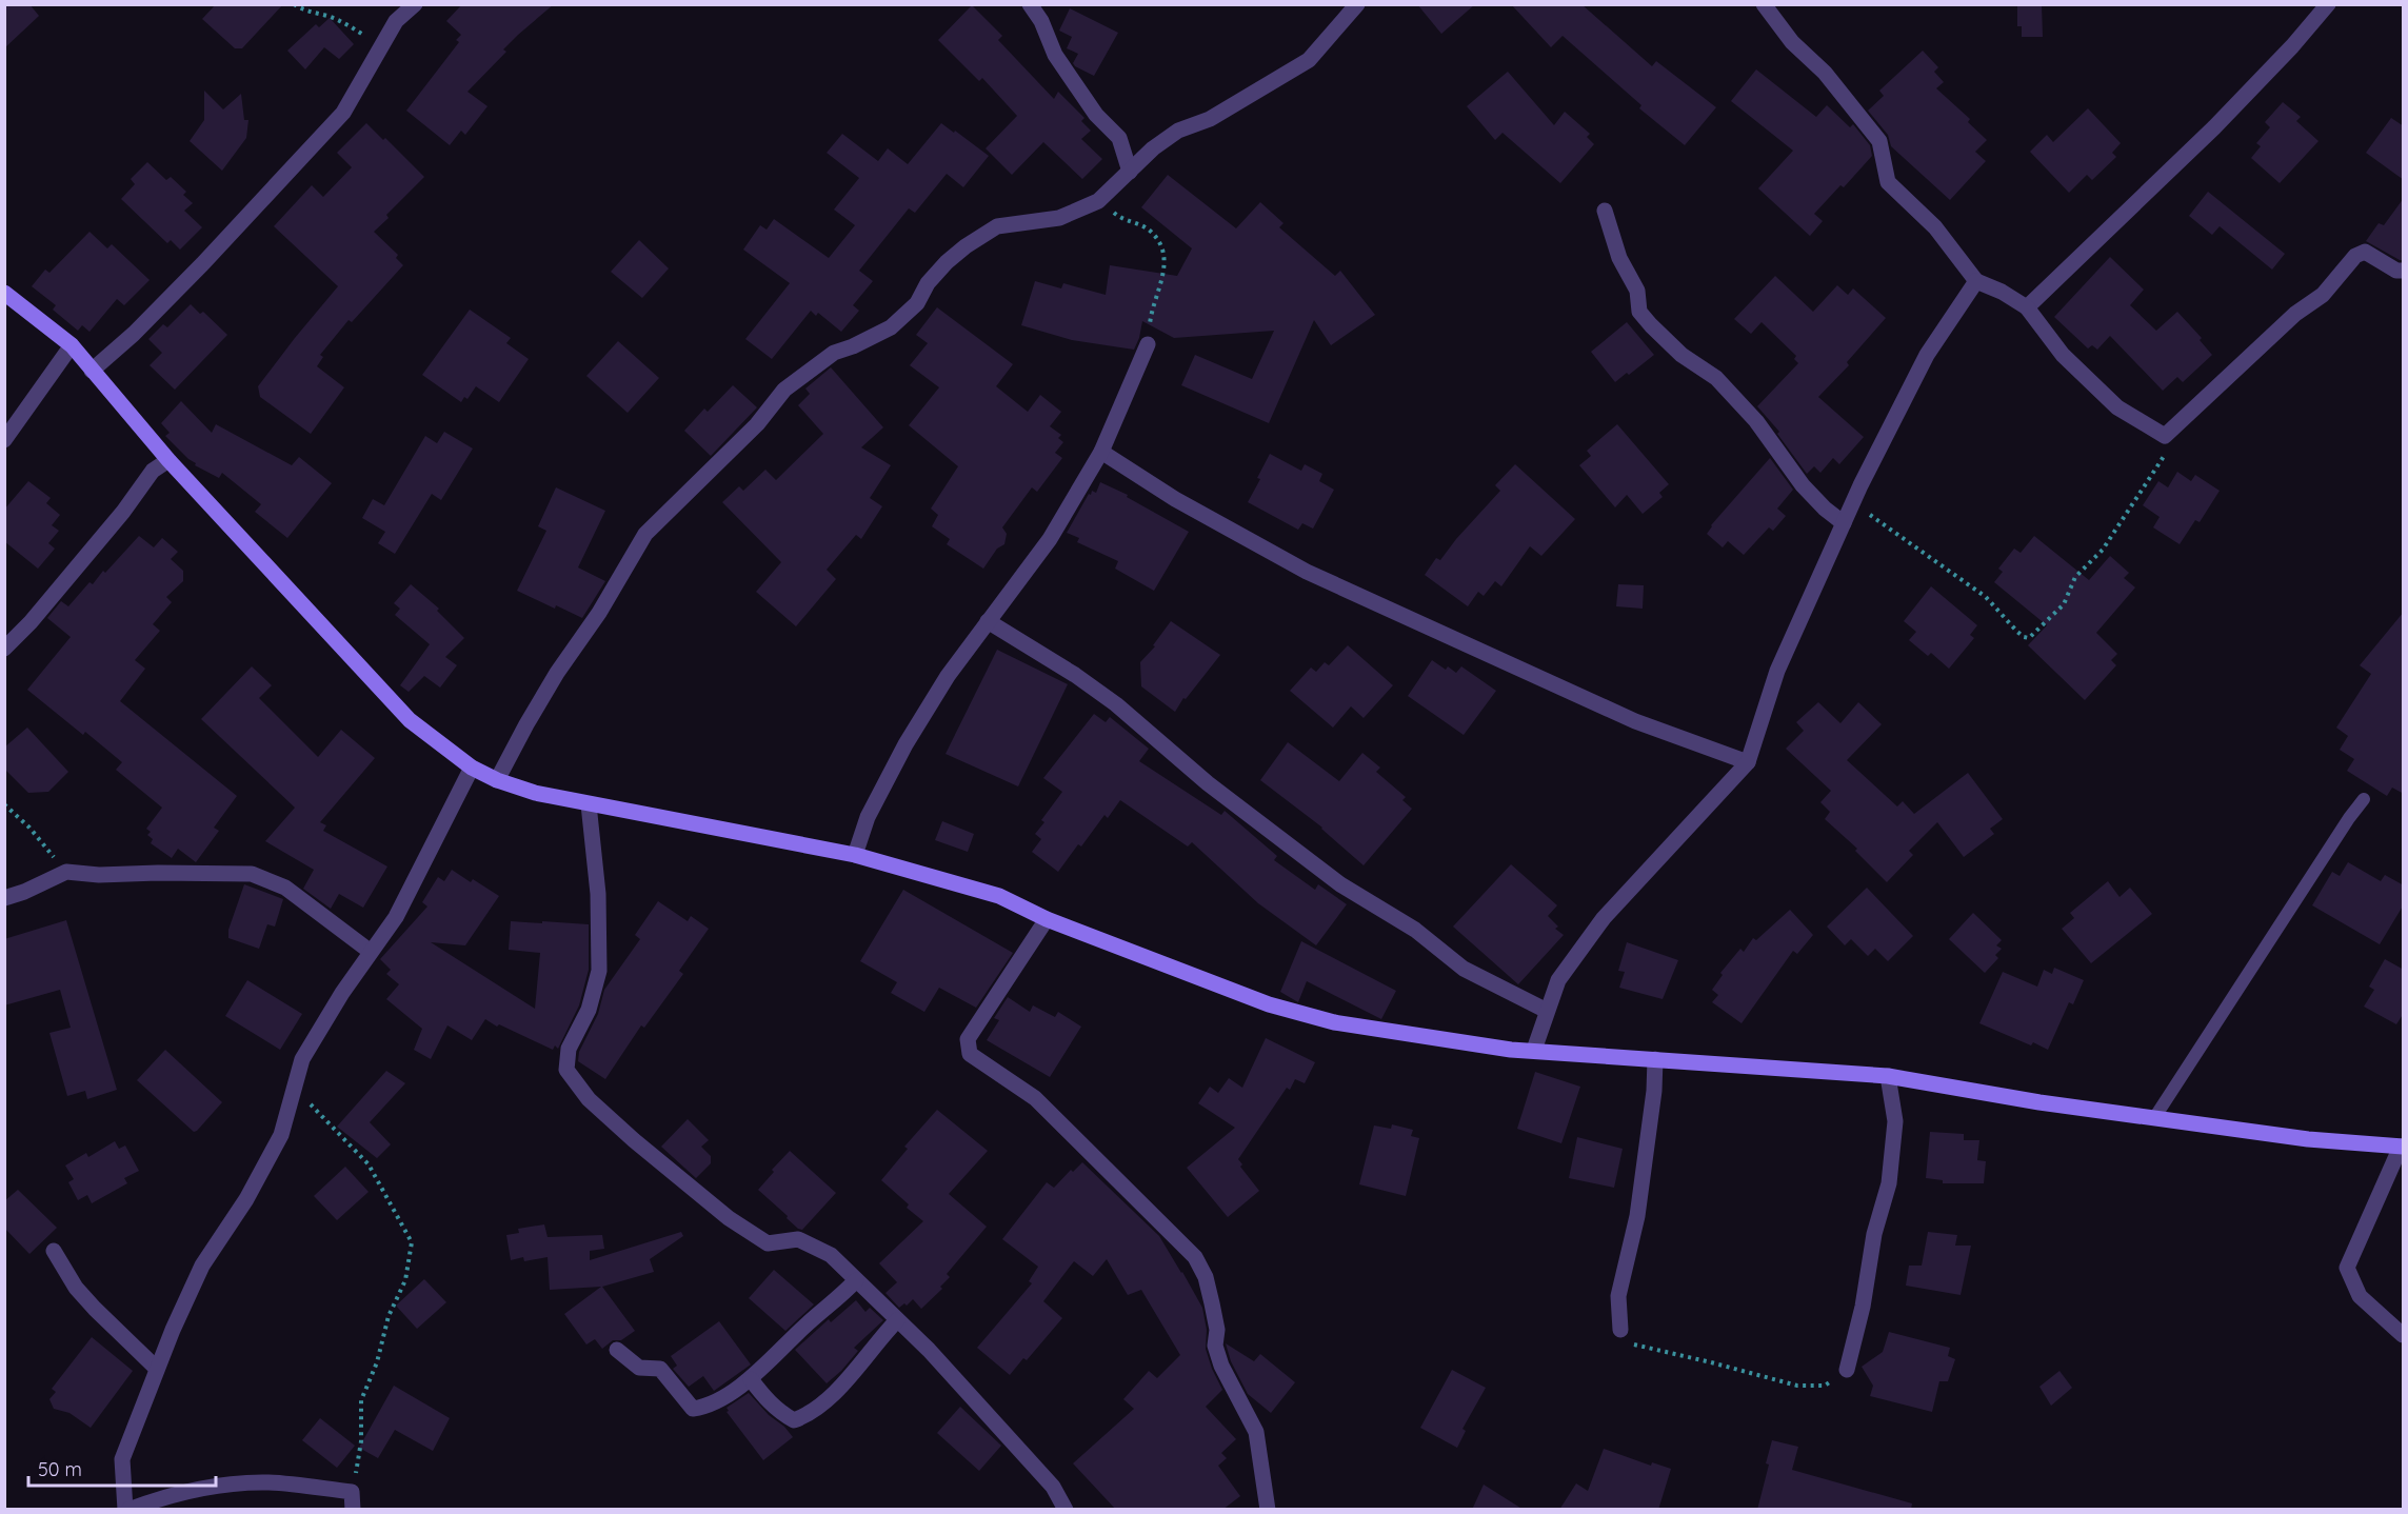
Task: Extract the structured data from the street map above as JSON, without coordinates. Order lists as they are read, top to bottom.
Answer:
{
  "scale_bar": "50 m"
}
